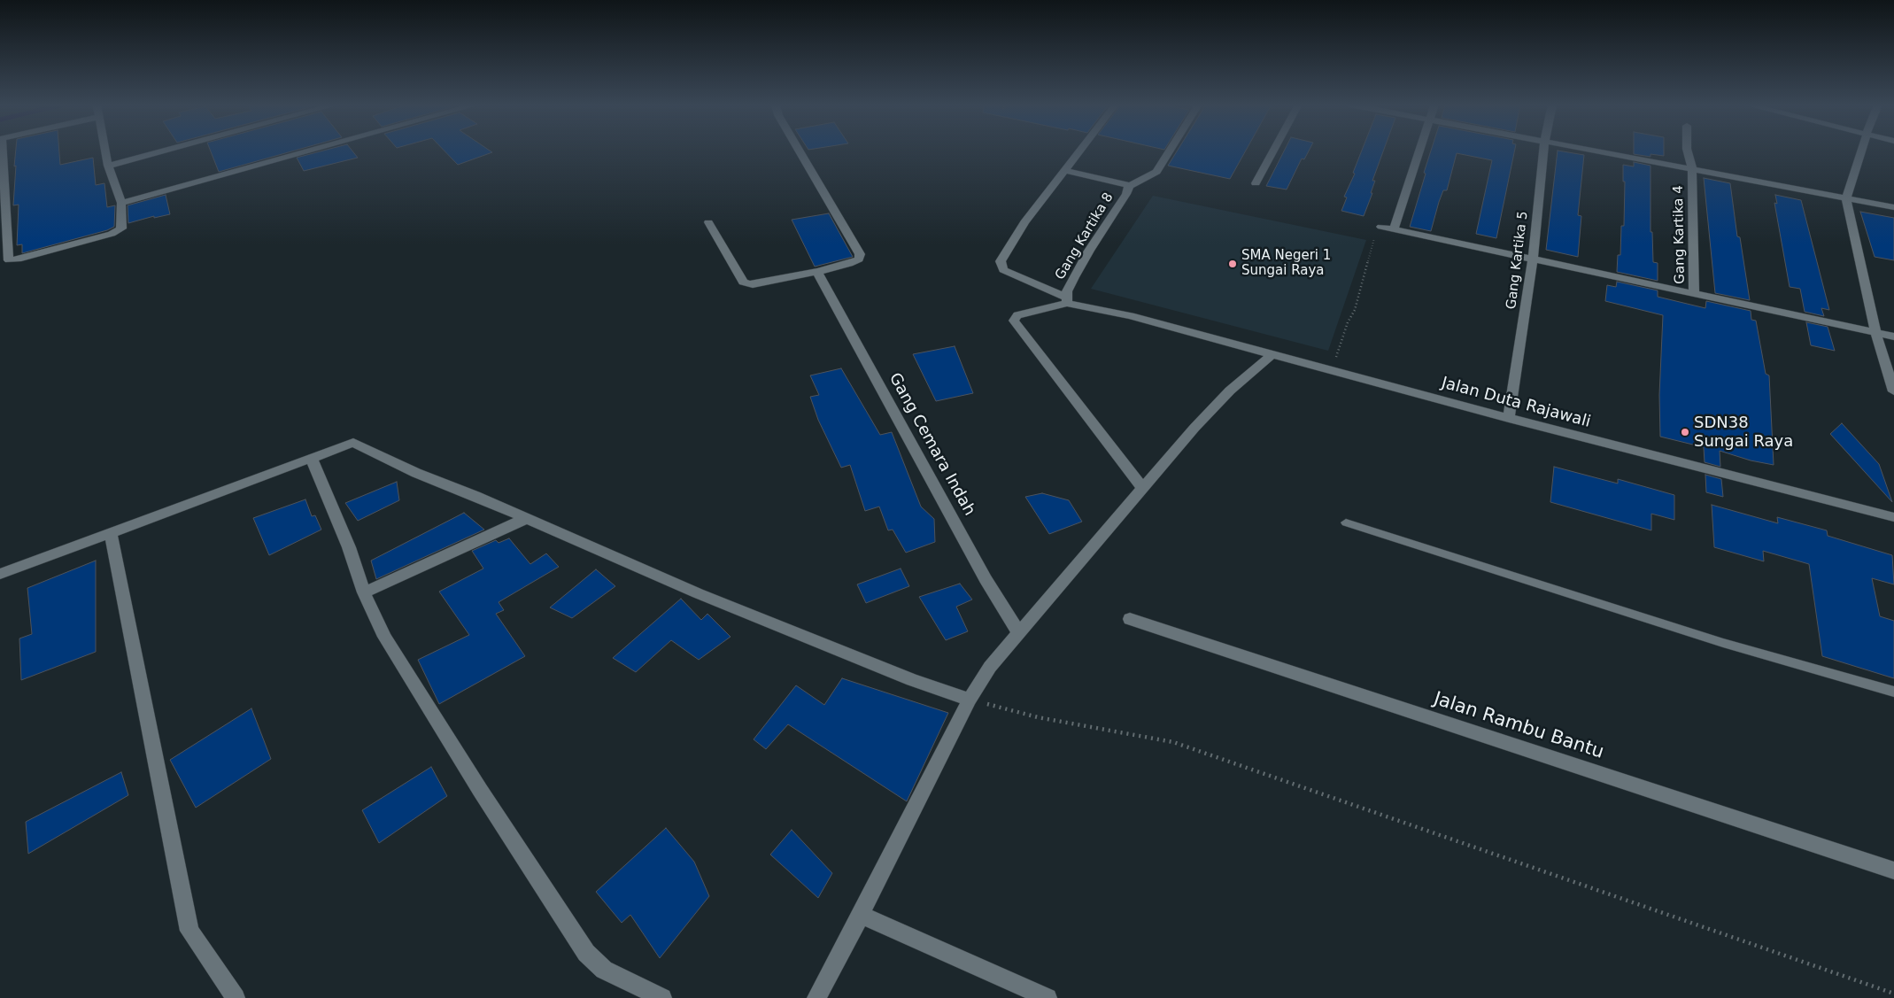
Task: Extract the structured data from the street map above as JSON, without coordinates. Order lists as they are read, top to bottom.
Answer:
{
  "streets": {
    "street": [
      "Gang Kartika 4",
      "Gang Kartika 8",
      "Gang Kartika 5",
      "Jalan Duta Rajawali",
      "Gang Cemara Indah",
      "Jalan Rambu Bantu"
    ]
  },
  "crossings": [
    ["Gang Kartika 8", "Jalan Duta Rajawali"],
    ["Gang Kartika 5", "Jalan Duta Rajawali"]
  ],
  "places": ["SMA Negeri 1 Sungai Raya", "SDN38 Sungai Raya"]
}
